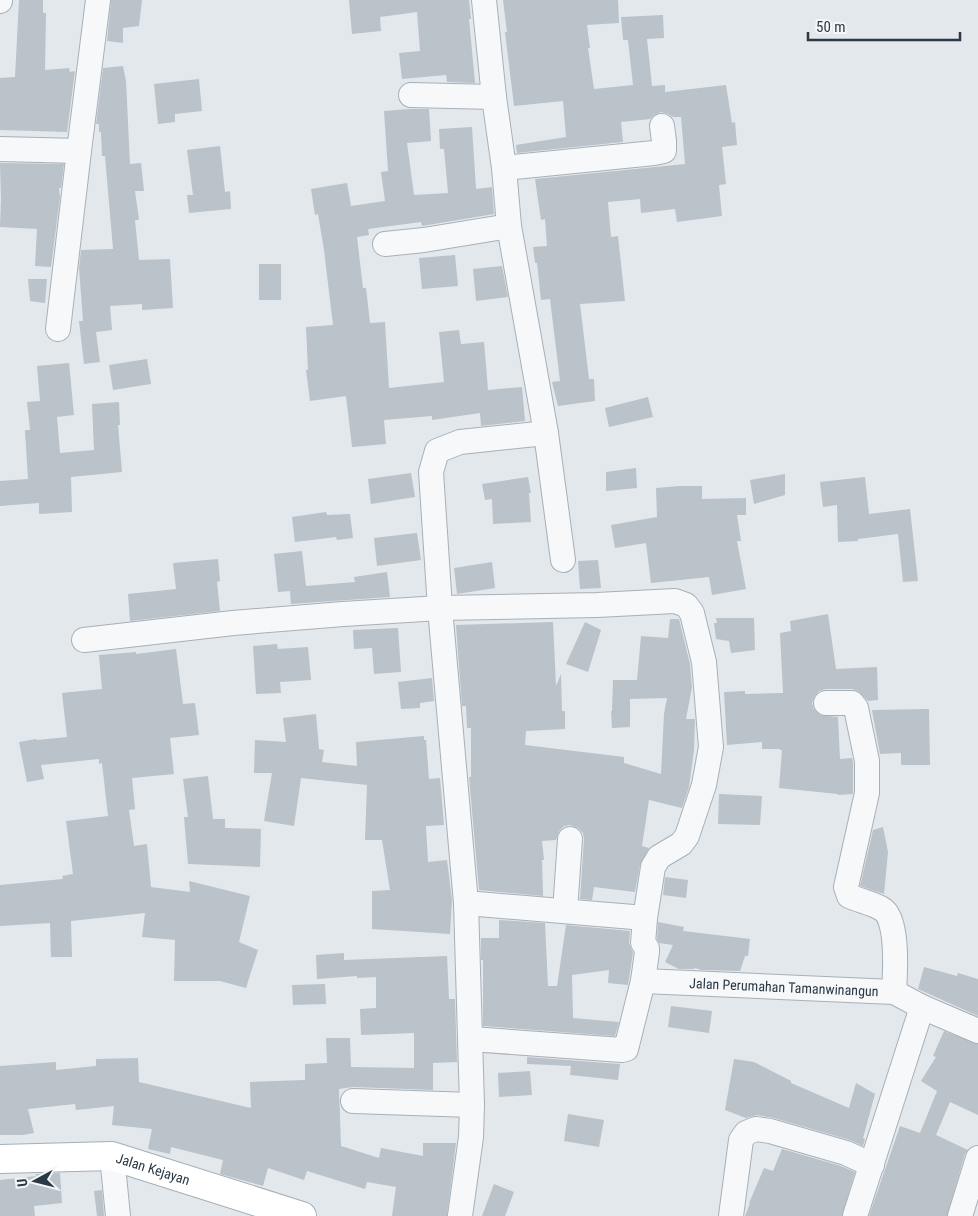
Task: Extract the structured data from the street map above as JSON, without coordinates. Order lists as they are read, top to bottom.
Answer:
{
  "streets": {
    "main road": ["Jalan Kejayan"],
    "street": ["Jalan Perumahan Tamanwinangun"]
  },
  "scale_bar": "50 m",
  "north": "left"
}
